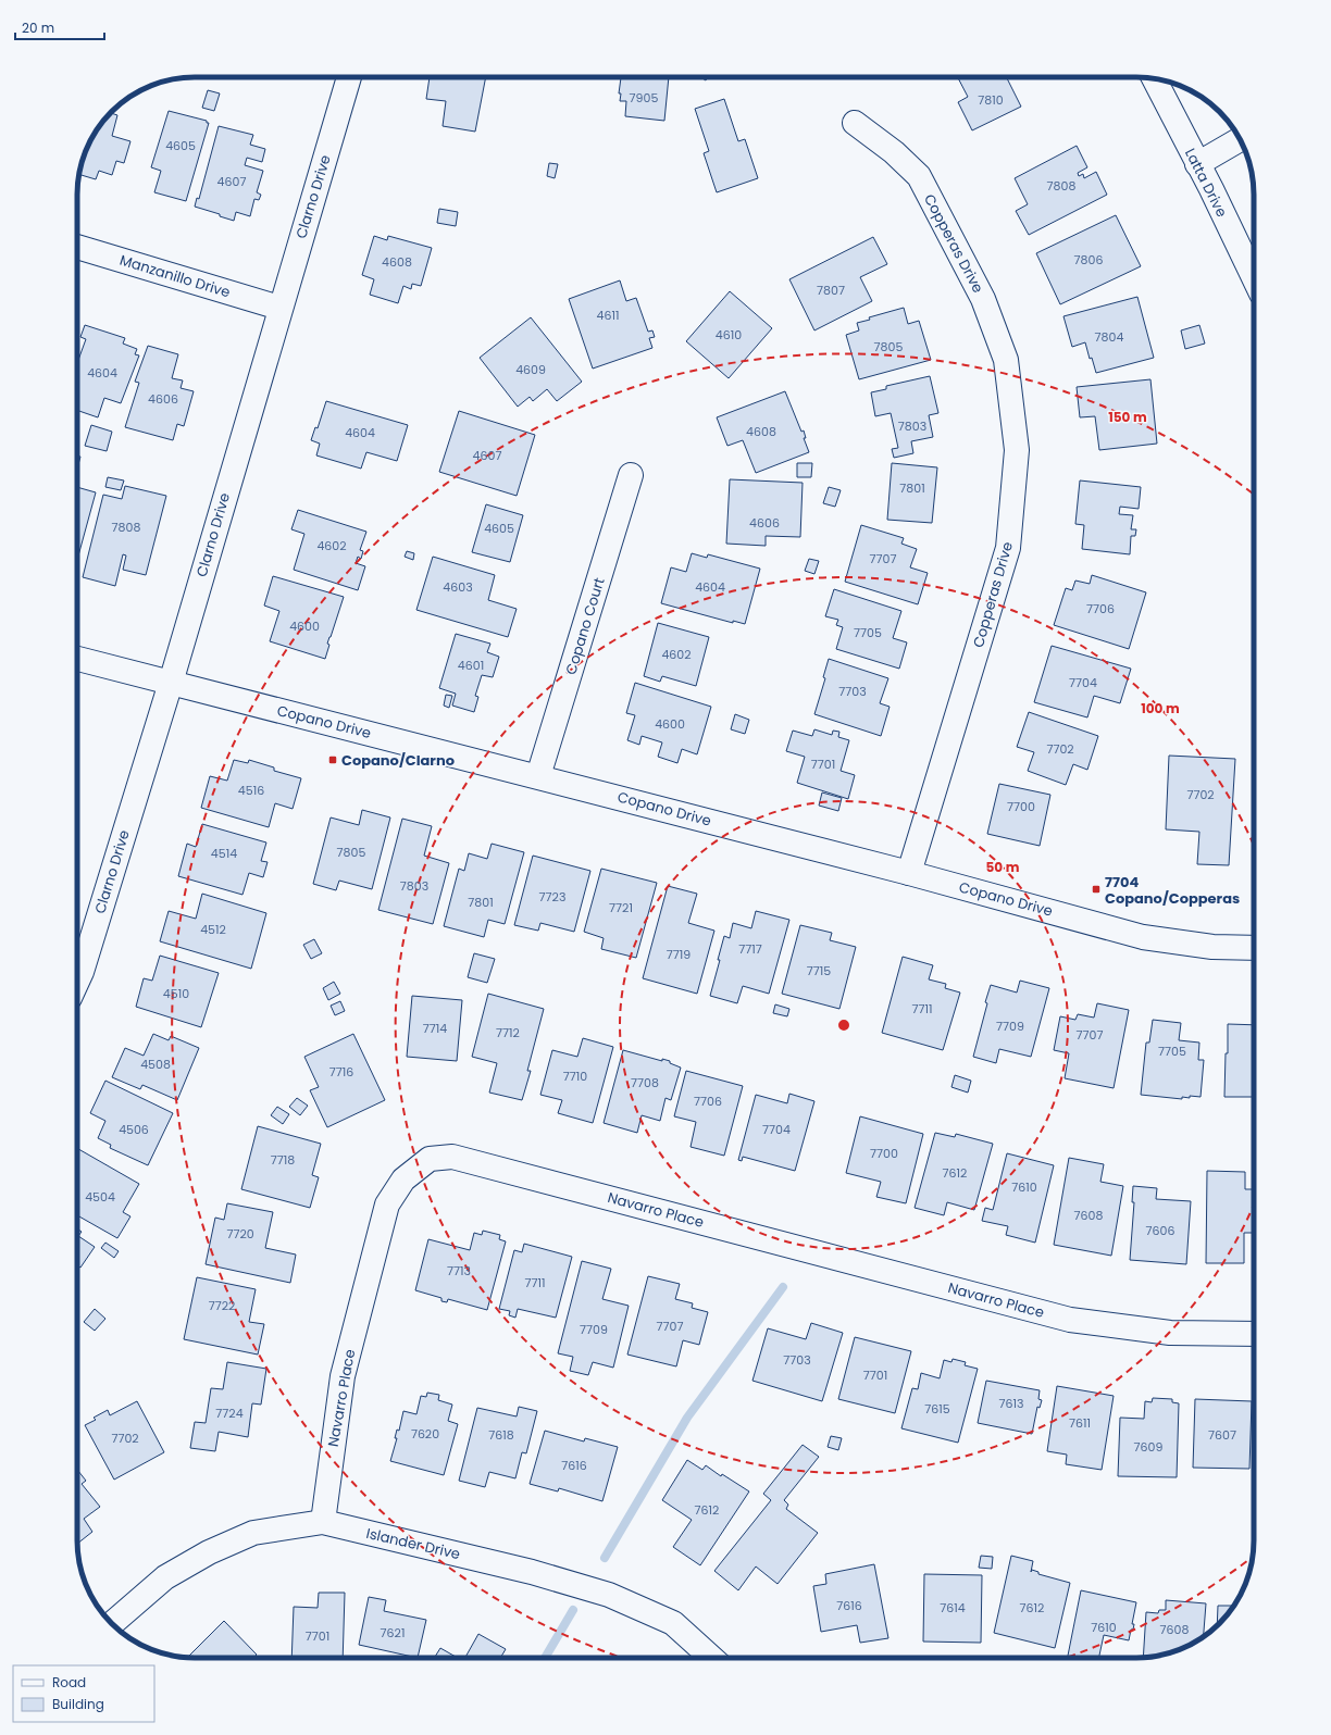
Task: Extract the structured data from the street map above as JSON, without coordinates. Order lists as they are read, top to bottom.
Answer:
{
  "streets": {
    "street": [
      "Latta Drive",
      "Clarno Drive",
      "Copperas Drive",
      "Manzanillo Drive",
      "Copano Court",
      "Copano Drive",
      "Navarro Place",
      "Islander Drive"
    ]
  },
  "crossings": [
    ["Clarno Drive", "Manzanillo Drive"],
    ["Clarno Drive", "Copano Drive"],
    ["Copperas Drive", "Copano Drive"],
    ["Copano Court", "Copano Drive"],
    ["Navarro Place", "Islander Drive"]
  ],
  "places": {
    "transit": ["Copano/Clarno", "7704 Copano/Copperas"]
  },
  "house_numbers": [
    "7905",
    "7810",
    "4605",
    "4607",
    "7808",
    "7806",
    "4608",
    "7807",
    "4611",
    "4610",
    "7804",
    "7805",
    "4609",
    "4604",
    "4606",
    "7803",
    "4608",
    "4604",
    "4607",
    "7801",
    "4606",
    "7808",
    "4605",
    "4602",
    "7707",
    "4603",
    "4604",
    "7706",
    "4600",
    "7705",
    "4602",
    "4601",
    "7704",
    "7703",
    "4600",
    "7702",
    "7701",
    "4516",
    "7702",
    "7700",
    "7805",
    "4514",
    "7803",
    "7723",
    "7801",
    "7721",
    "4512",
    "7717",
    "7719",
    "7715",
    "4510",
    "7711",
    "7709",
    "7714",
    "7712",
    "7707",
    "7705",
    "4508",
    "7716",
    "7710",
    "7708",
    "7706",
    "4506",
    "7704",
    "7700",
    "7718",
    "7612",
    "7610",
    "4504",
    "7608",
    "7606",
    "7720",
    "7713",
    "7711",
    "7722",
    "7707",
    "7709",
    "7703",
    "7701",
    "7613",
    "7615",
    "7724",
    "7611",
    "7620",
    "7618",
    "7607",
    "7702",
    "7609",
    "7616",
    "7612",
    "7616",
    "7614",
    "7612",
    "7610",
    "7608",
    "7621",
    "7701"
  ],
  "legend": ["Road", "Building"],
  "scale_bar": "20 m",
  "rings": ["150 m", "100 m", "50 m"]
}
